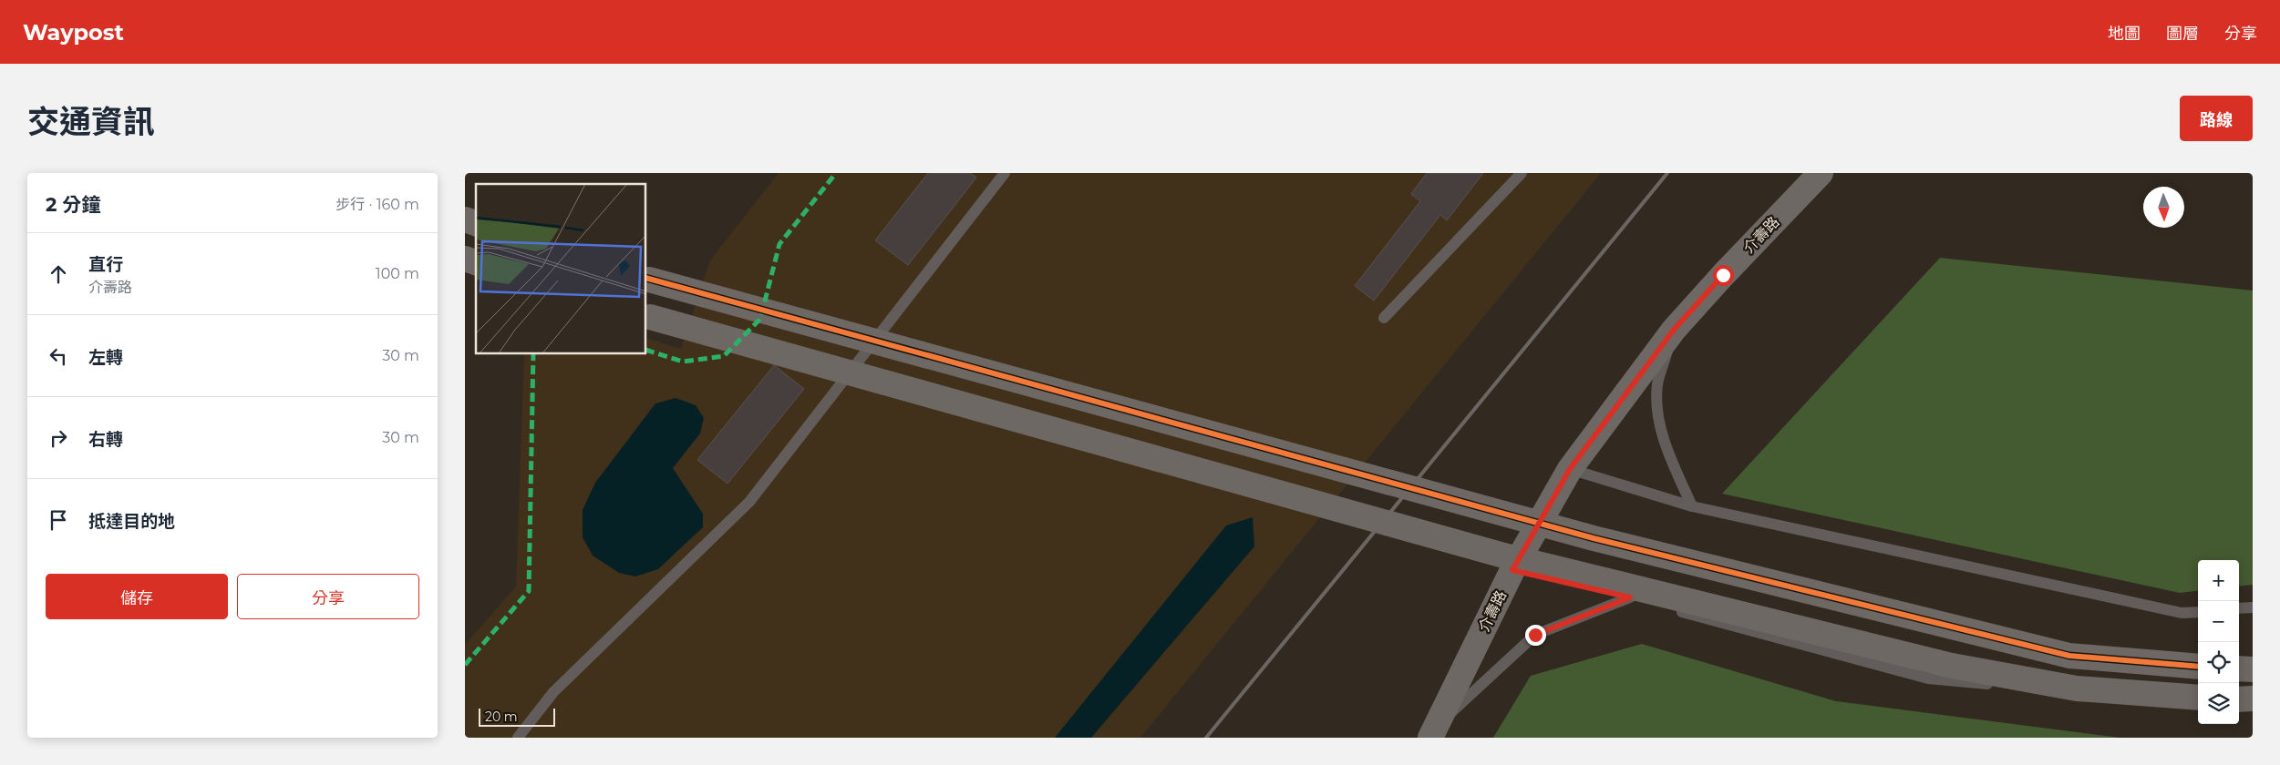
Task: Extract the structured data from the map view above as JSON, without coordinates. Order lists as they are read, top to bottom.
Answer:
{
  "streets": {
    "street": ["介壽路"]
  },
  "scale_bar": "20 m",
  "north": "bottom",
  "page": {
    "header": "Waypost",
    "nav": ["地圖", "圖層", "分享"],
    "title": "交通資訊",
    "buttons": [
      "路線",
      ["儲存", "分享"]
    ],
    "heading": ["2 分鐘", "步行 · 160 m"],
    "list": [
      ["直行", "介壽路", "100 m"],
      ["左轉", "30 m"],
      ["右轉", "30 m"],
      "抵達目的地"
    ],
    "map_buttons": ["+", "−"],
    "scale": "20 m"
  }
}
